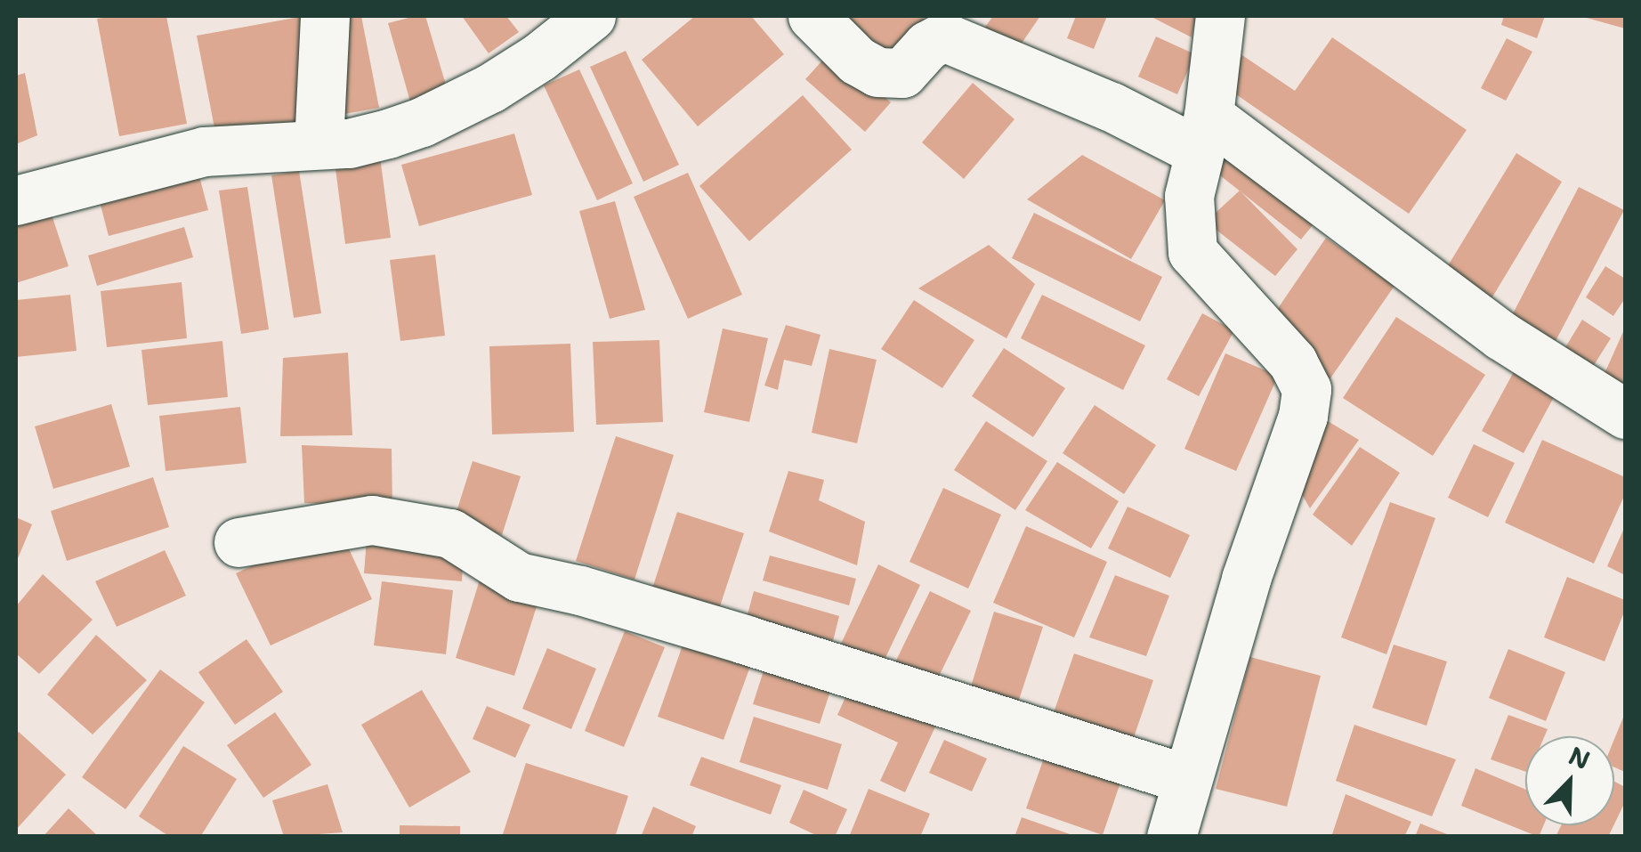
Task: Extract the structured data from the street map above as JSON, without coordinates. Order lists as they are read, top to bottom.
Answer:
{
  "north": "top right"
}
